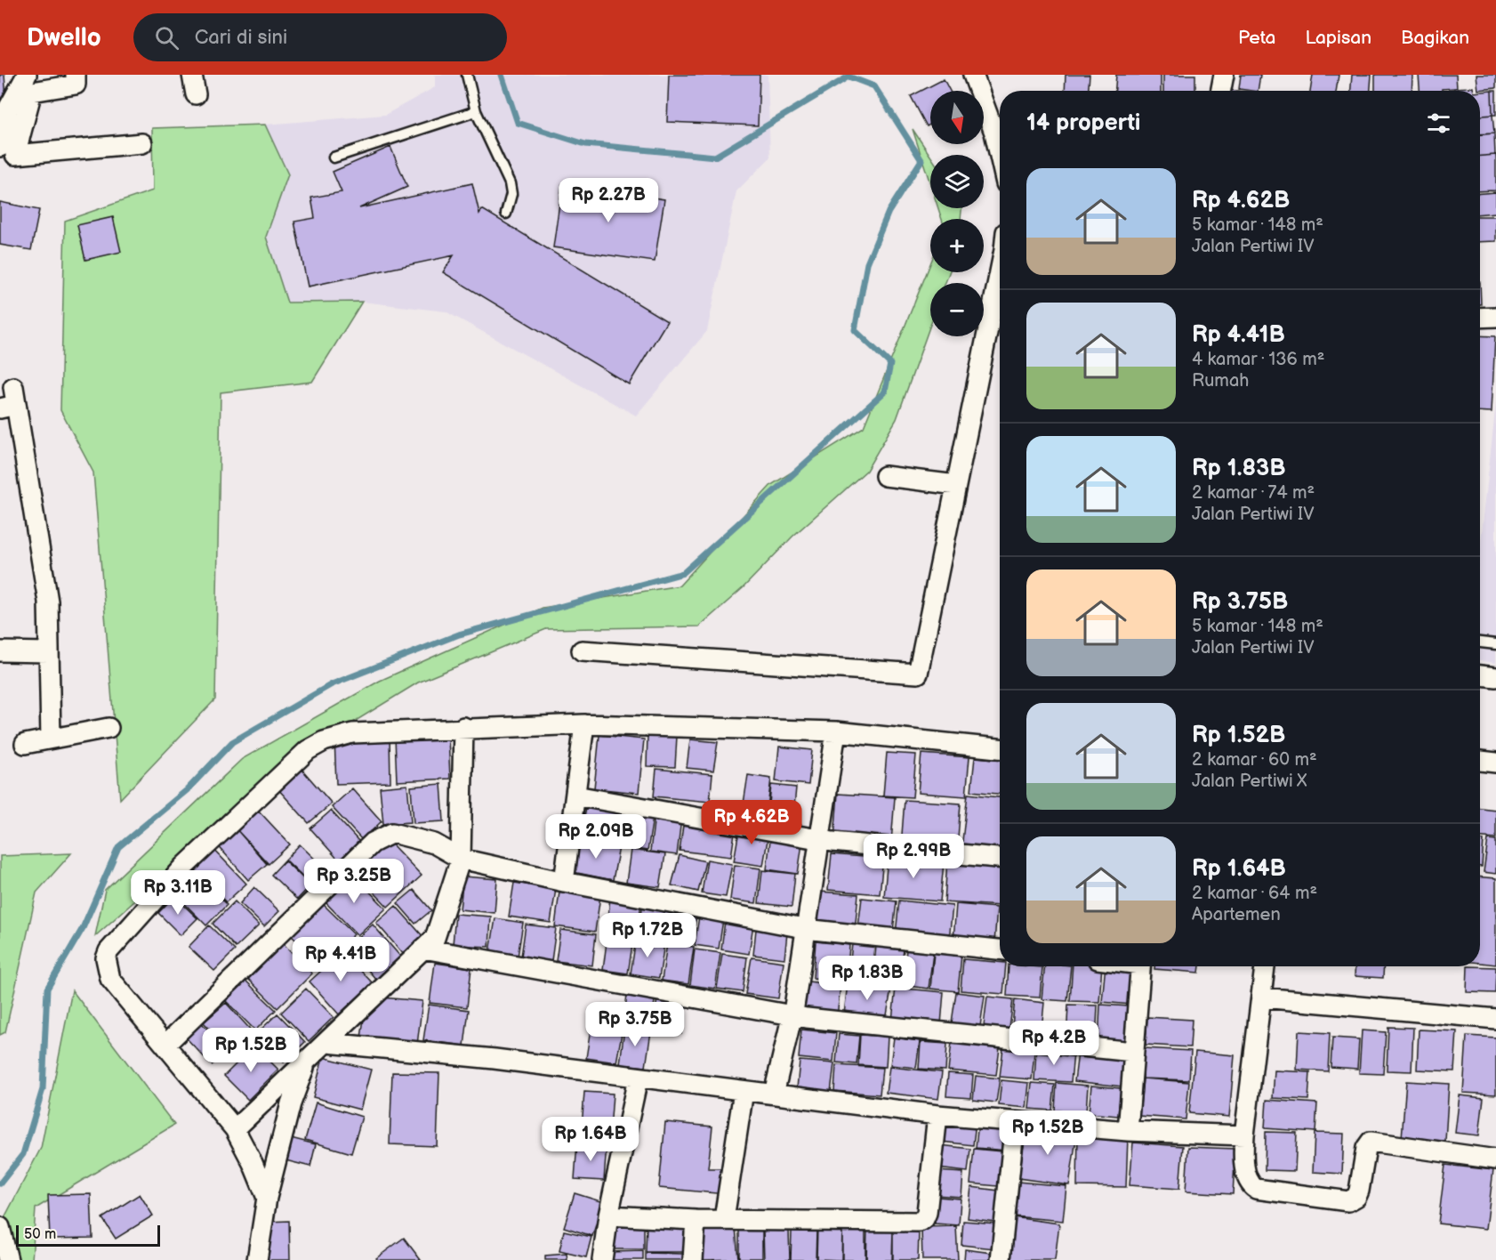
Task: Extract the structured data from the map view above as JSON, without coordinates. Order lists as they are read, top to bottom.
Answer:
{
  "scale_bar": "50 m",
  "north": "bottom",
  "page": {
    "header": "Dwello",
    "search": "Cari di sini",
    "nav": ["Peta", "Lapisan", "Bagikan"],
    "map_buttons": ["+", "−"],
    "heading": "14 properti",
    "list": [
      {
        "name": "Rp 4.62B",
        "note": "5 kamar · 148 m² · Jalan Pertiwi IV"
      },
      {
        "name": "Rp 4.41B",
        "note": "4 kamar · 136 m² · Rumah"
      },
      {
        "name": "Rp 1.83B",
        "note": "2 kamar · 74 m² · Jalan Pertiwi IV"
      },
      {
        "name": "Rp 3.75B",
        "note": "5 kamar · 148 m² · Jalan Pertiwi IV"
      },
      {
        "name": "Rp 1.52B",
        "note": "2 kamar · 60 m² · Jalan Pertiwi X"
      },
      {
        "name": "Rp 1.64B",
        "note": "2 kamar · 64 m² · Apartemen"
      }
    ],
    "price": [
      "Rp 2.27B",
      "Rp 4.62B",
      "Rp 2.09B",
      "Rp 2.99B",
      "Rp 3.25B",
      "Rp 3.11B",
      "Rp 1.72B",
      "Rp 4.41B",
      "Rp 1.83B",
      "Rp 3.75B",
      "Rp 4.2B",
      "Rp 1.52B",
      "Rp 1.52B",
      "Rp 1.64B"
    ],
    "scale": "50 m"
  }
}
